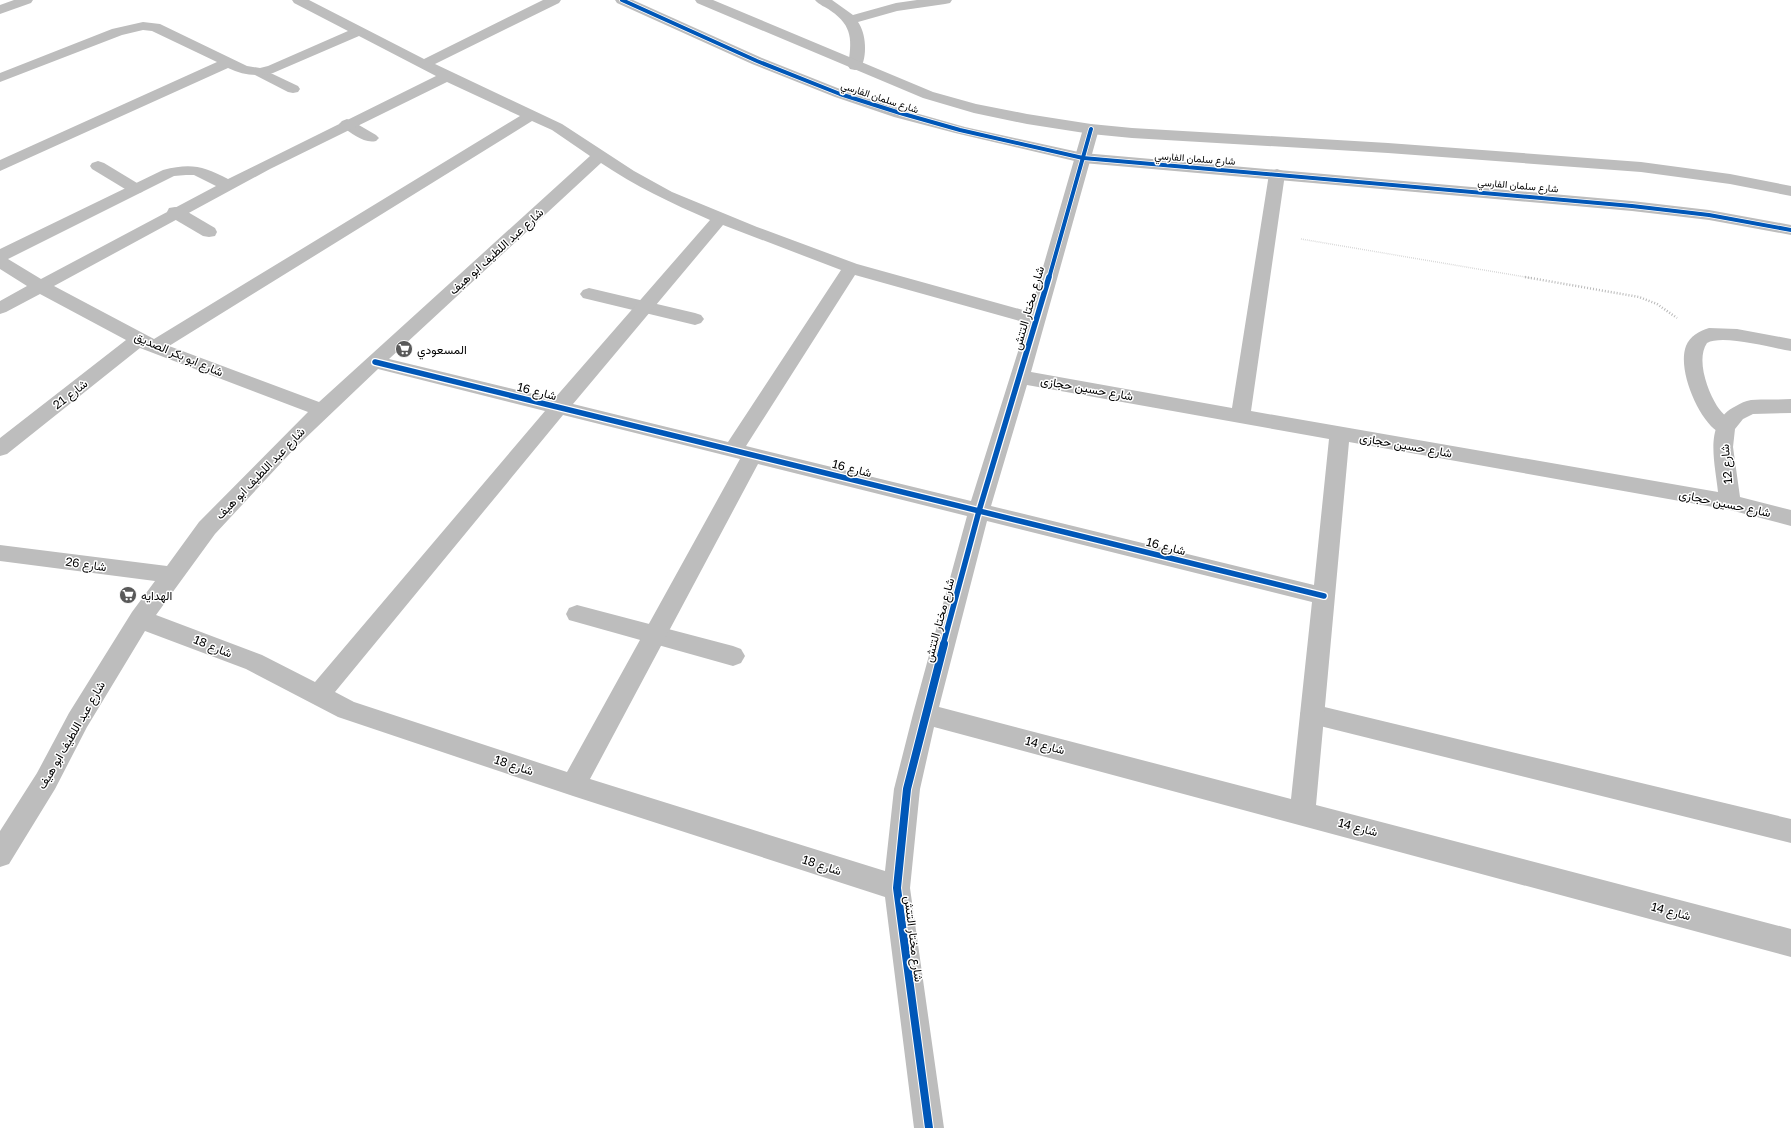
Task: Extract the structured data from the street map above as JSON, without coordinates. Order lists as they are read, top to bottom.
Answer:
{
  "streets": {
    "street": [
      "شارع سلمان الفارسي",
      "شارع عبد اللطيف ابو هيف",
      "شارع مختار التتش",
      "شارع ابو بكر الصديق",
      "شارع حسين حجازى",
      "شارع 16",
      "شارع 21",
      "شارع 12",
      "شارع 26",
      "شارع 18",
      "شارع 14"
    ]
  },
  "crossings": [
    ["شارع سلمان الفارسي", "شارع مختار التتش"],
    ["شارع عبد اللطيف ابو هيف", "شارع ابو بكر الصديق"],
    ["شارع عبد اللطيف ابو هيف", "شارع 16"],
    ["شارع عبد اللطيف ابو هيف", "شارع 26"],
    ["شارع عبد اللطيف ابو هيف", "شارع 18"],
    ["شارع مختار التتش", "شارع حسين حجازى"],
    ["شارع مختار التتش", "شارع 16"],
    ["شارع مختار التتش", "شارع 18"],
    ["شارع مختار التتش", "شارع 14"],
    ["شارع ابو بكر الصديق", "شارع 21"],
    ["شارع حسين حجازى", "شارع 12"]
  ],
  "places": {
    "supermarket": ["المسعودي", "الهدايه"]
  }
}
